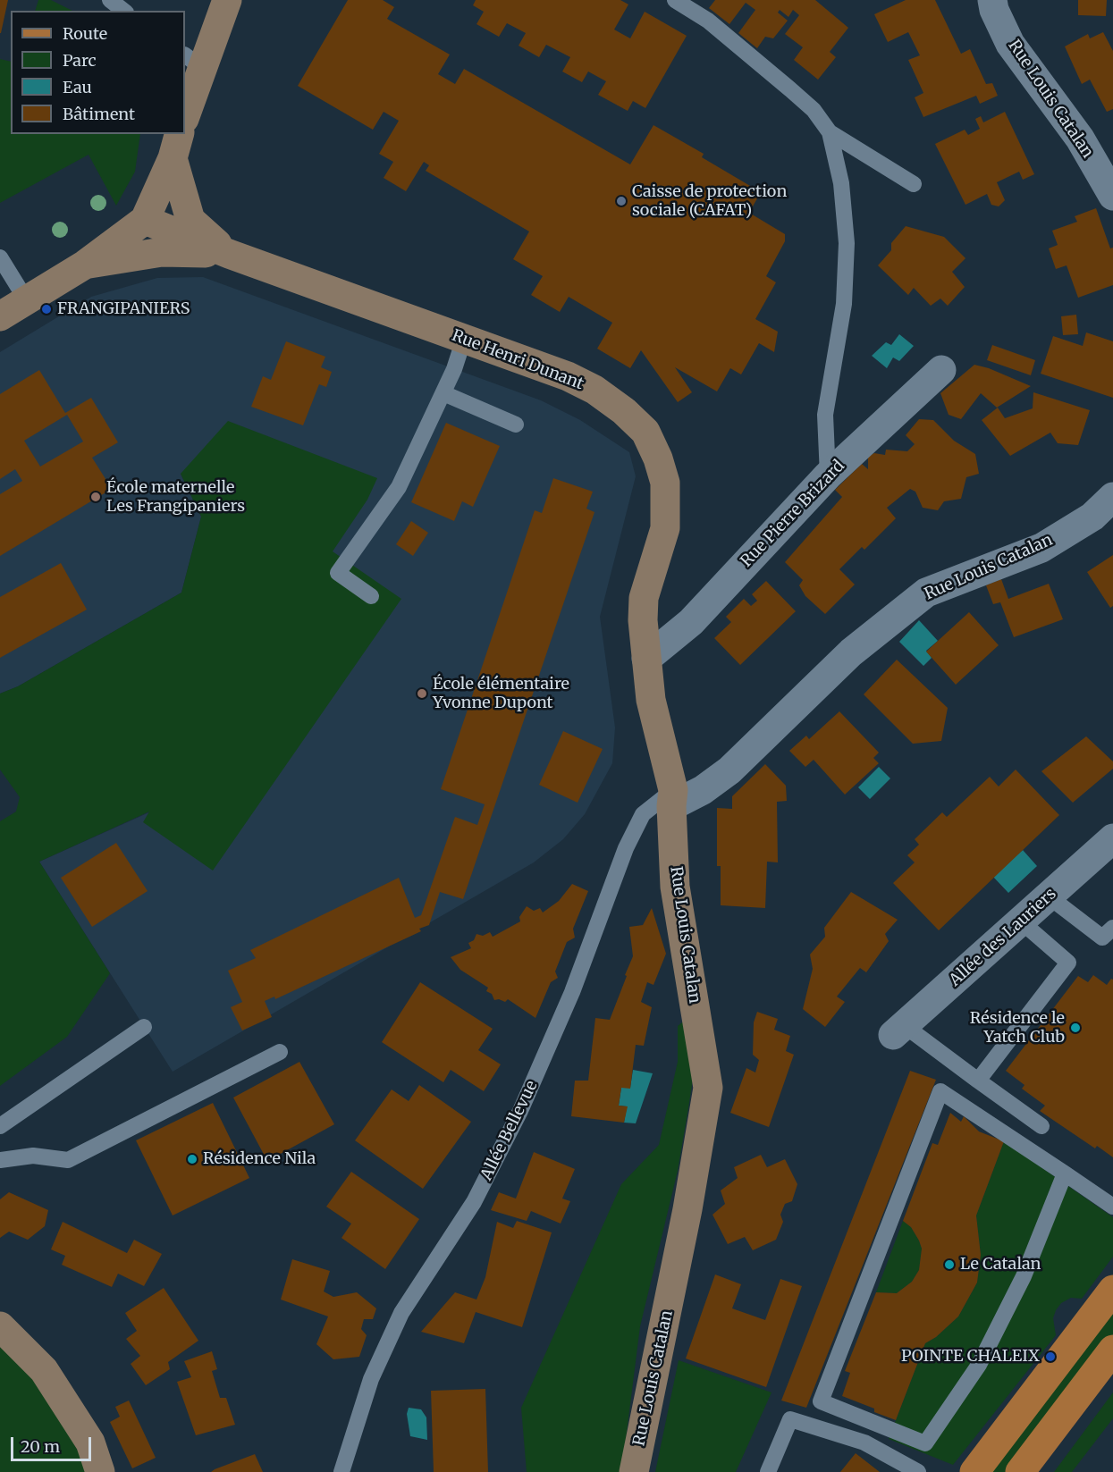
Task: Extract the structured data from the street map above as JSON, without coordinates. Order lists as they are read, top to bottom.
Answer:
{
  "streets": {
    "street": [
      "Rue Louis Catalan",
      "Rue Henri Dunant",
      "Rue Pierre Brizard",
      "Allée des Lauriers"
    ],
    "lane": ["Allée Bellevue"]
  },
  "crossings": [
    ["Rue Louis Catalan", "Rue Henri Dunant"],
    ["Rue Louis Catalan", "Allée Bellevue"],
    ["Rue Henri Dunant", "Rue Pierre Brizard"],
    ["Rue Henri Dunant", "Allée Bellevue"]
  ],
  "places": [
    "Caisse de protection sociale (CAFAT)",
    "FRANGIPANIERS",
    "École maternelle Les Frangipaniers",
    "École élémentaire Yvonne Dupont",
    "Résidence le Yatch Club",
    "Résidence Nila",
    "Le Catalan",
    "POINTE CHALEIX"
  ],
  "legend": [
    "Route",
    "Parc",
    "Eau",
    "Bâtiment"
  ],
  "scale_bar": "20 m"
}
